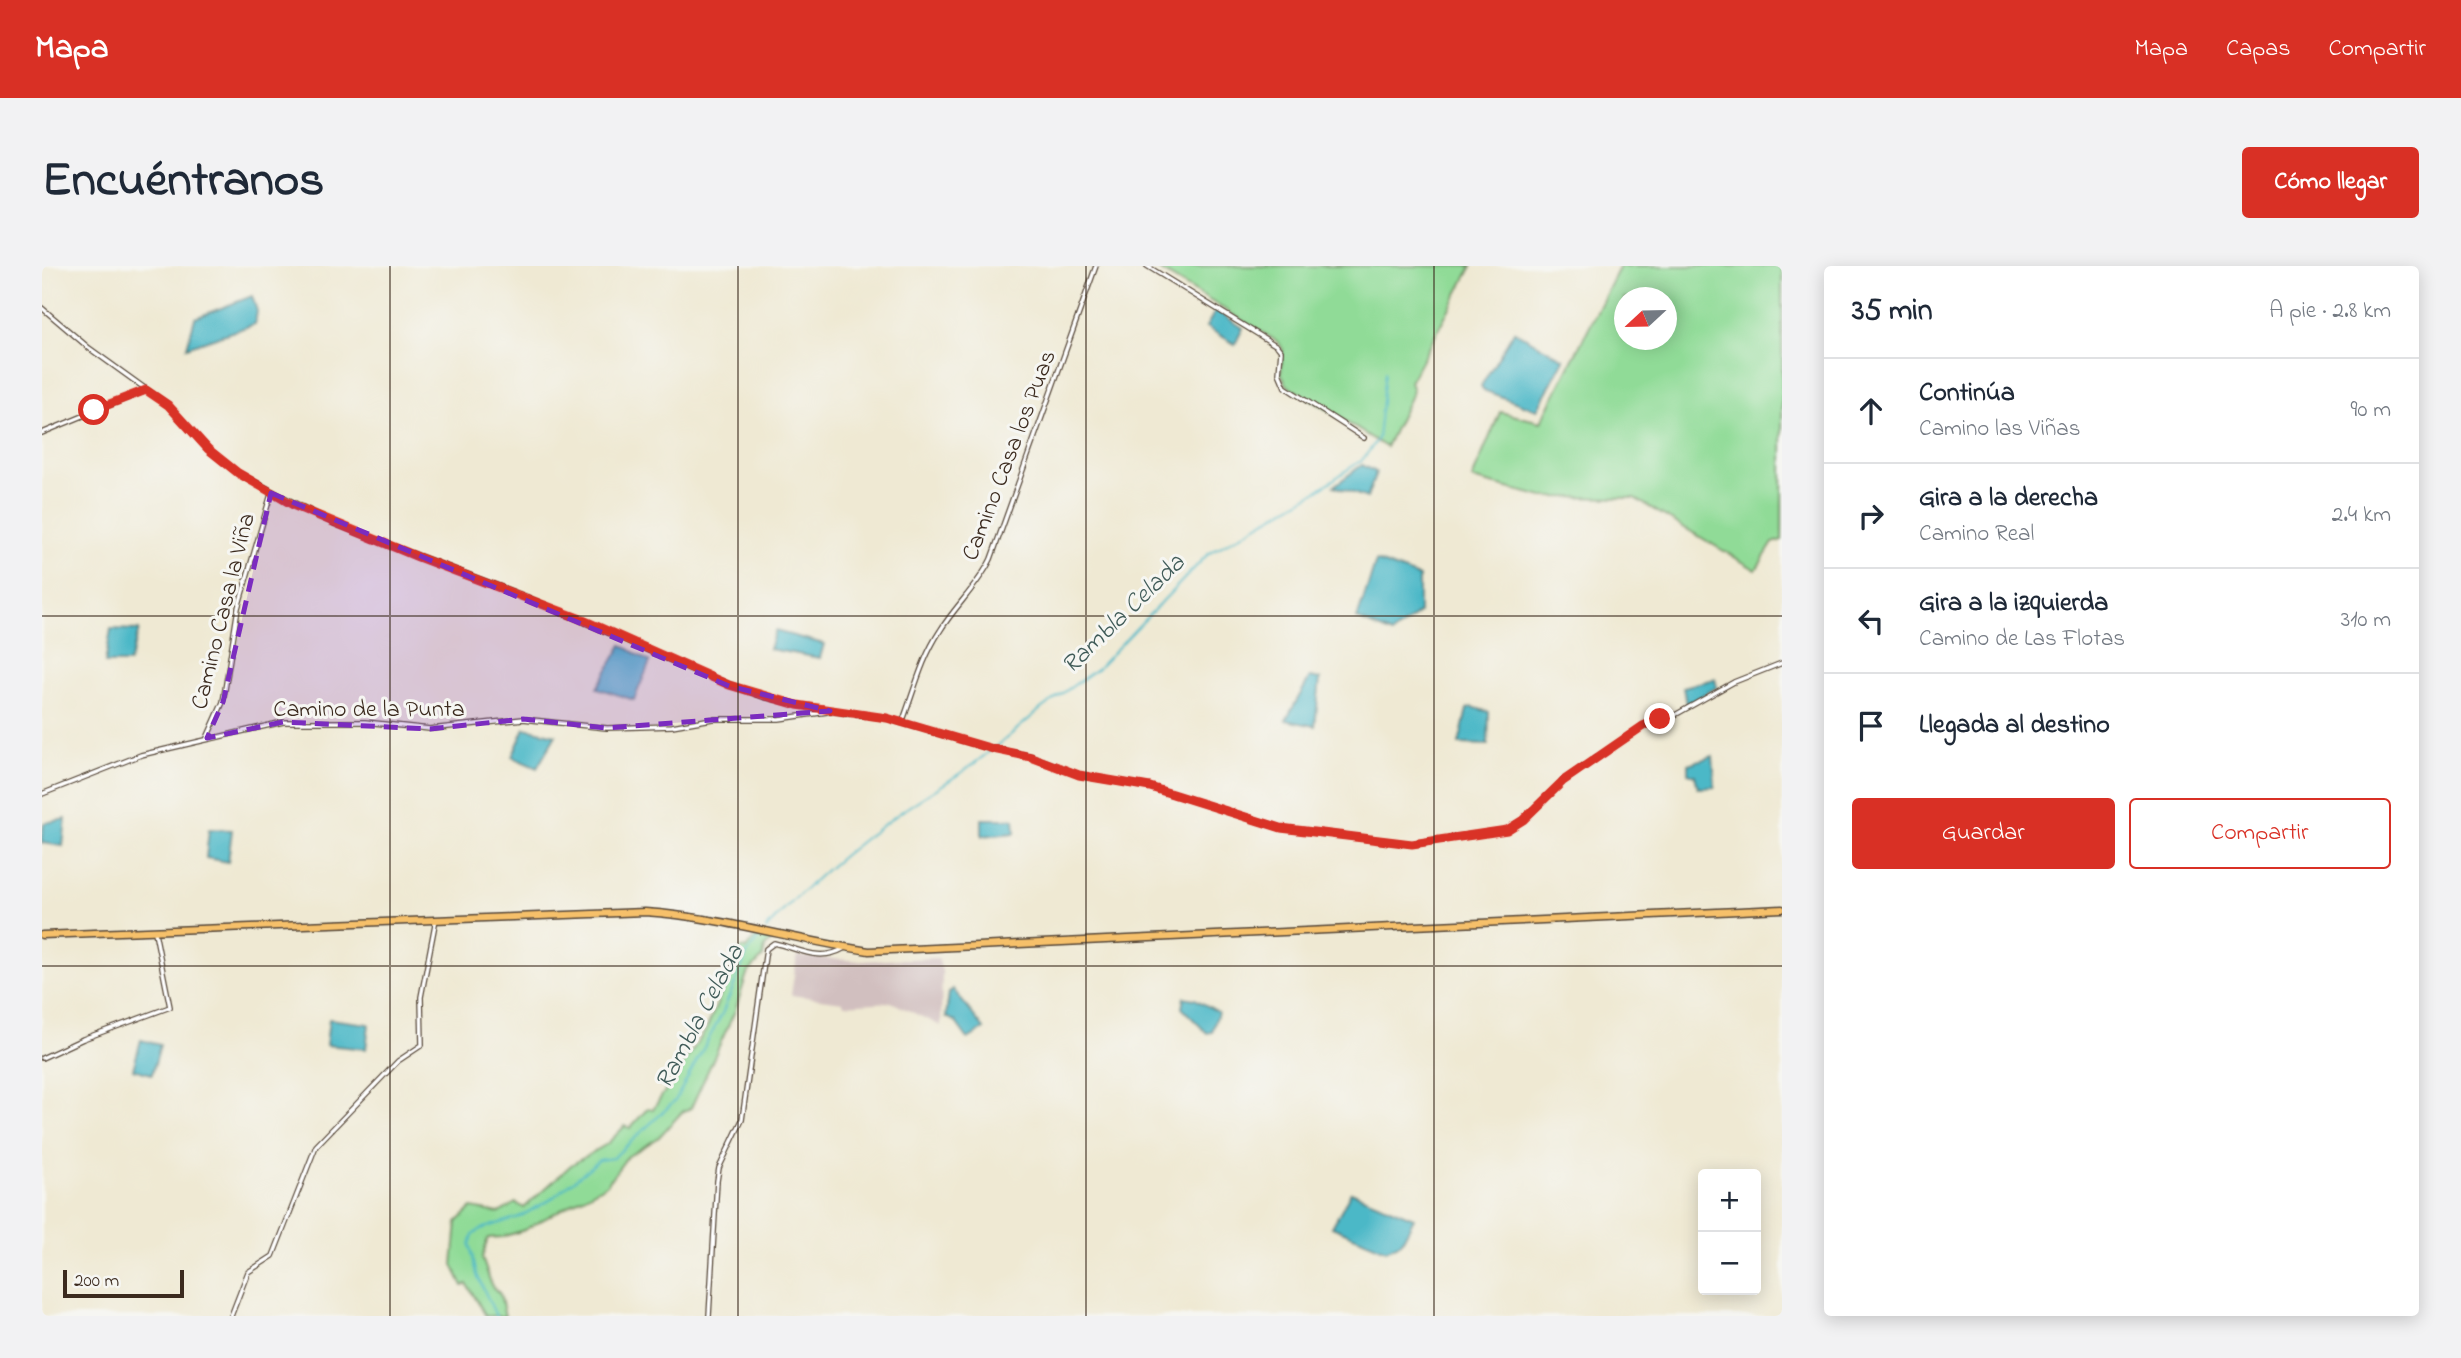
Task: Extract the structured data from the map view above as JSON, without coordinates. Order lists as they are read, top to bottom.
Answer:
{
  "streets": {
    "street": ["Camino Casa los Puas", "Camino Casa la Viña", "Camino de la Punta"]
  },
  "crossings": [
    ["Camino Casa la Viña", "Camino de la Punta"]
  ],
  "water": ["Rambla Celada"],
  "scale_bar": "200 m",
  "north": "left",
  "page": {
    "header": "Mapa",
    "nav": ["Mapa", "Capas", "Compartir"],
    "title": "Encuéntranos",
    "buttons": [
      "Cómo llegar",
      ["Guardar", "Compartir"]
    ],
    "heading": ["35 min", "A pie · 2.8 km"],
    "list": [
      ["Continúa", "Camino las Viñas", "90 m"],
      ["Gira a la derecha", "Camino Real", "2.4 km"],
      ["Gira a la izquierda", "Camino de Las Flotas", "310 m"],
      "Llegada al destino"
    ],
    "map_buttons": ["+", "−"],
    "scale": "200 m"
  }
}
